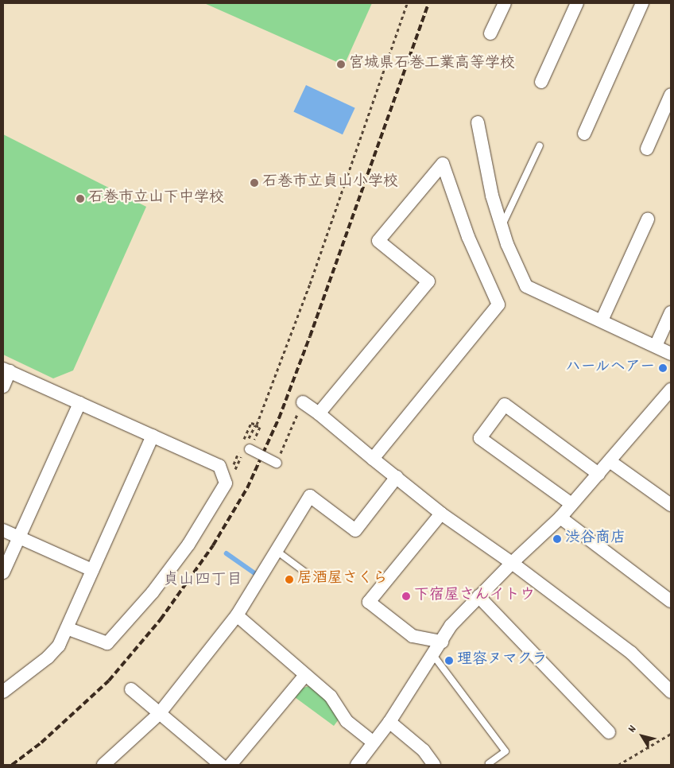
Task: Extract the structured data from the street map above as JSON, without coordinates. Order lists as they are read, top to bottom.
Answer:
{
  "districts": ["貞山四丁目"],
  "places": [
    "宮城県石巻工業高等学校",
    "石巻市立貞山小学校",
    "石巻市立山下中学校",
    "ハールヘアー",
    "渋谷商店",
    "居酒屋さくら",
    "下宿屋さんイトウ",
    "理容ヌマクラ"
  ],
  "north": "top left"
}
